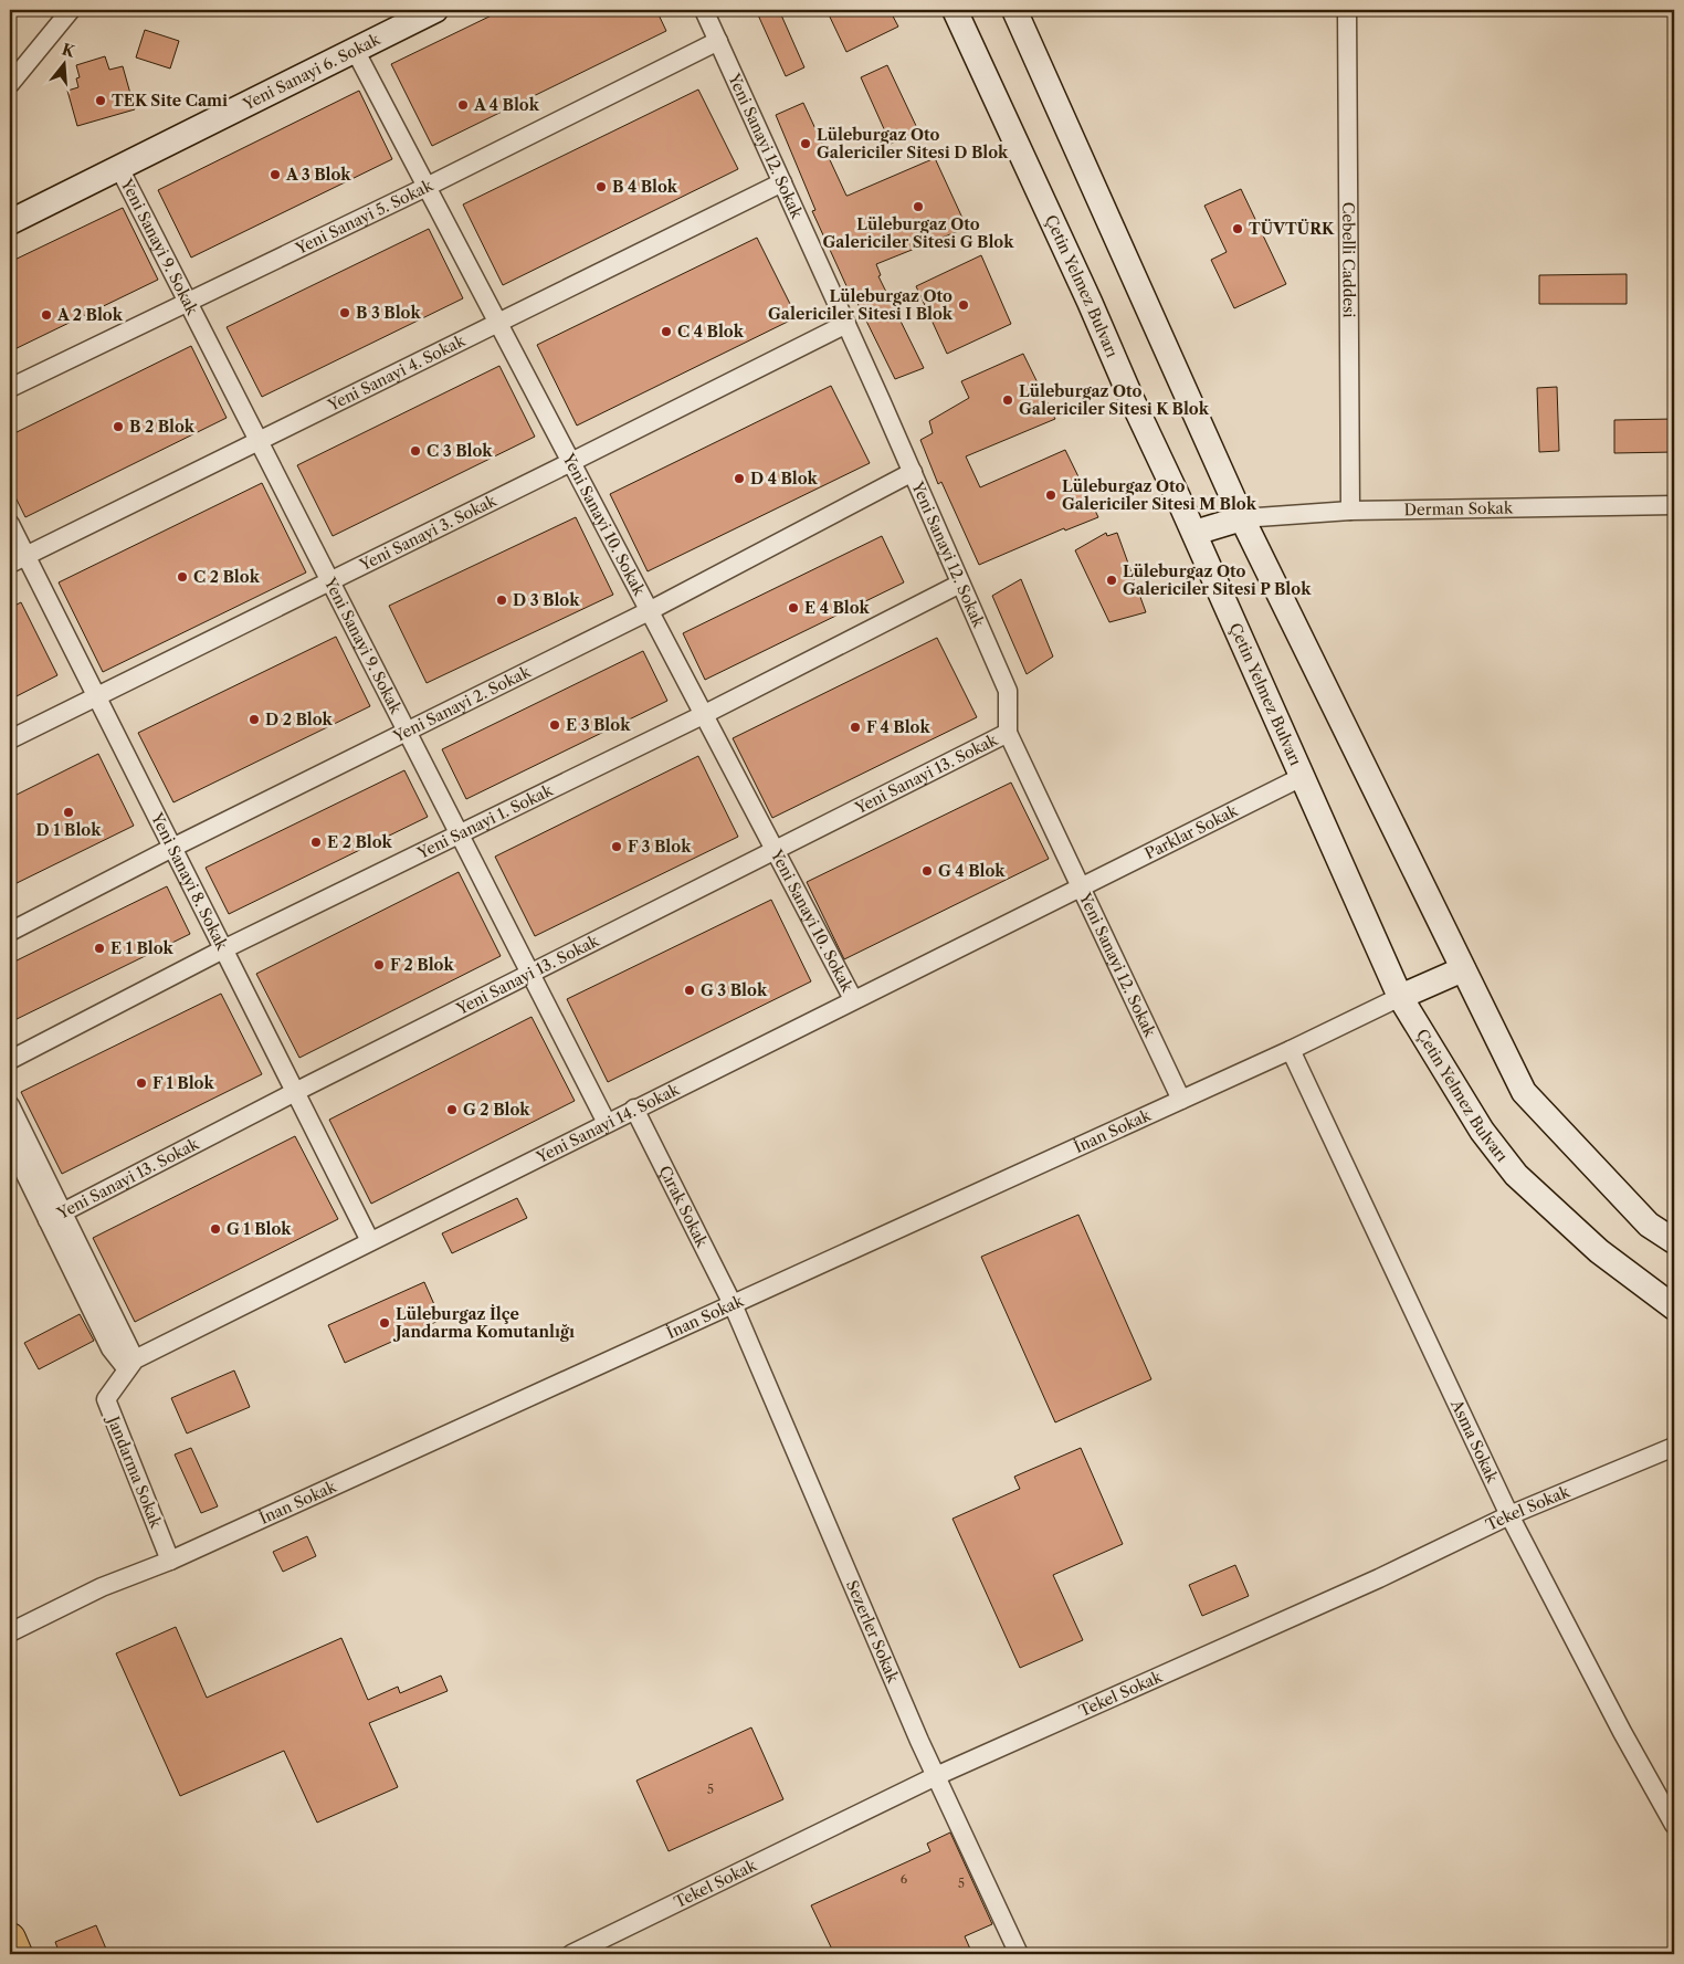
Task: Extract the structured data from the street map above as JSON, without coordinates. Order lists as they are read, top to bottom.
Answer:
{
  "streets": {
    "street": [
      "Yeni Sanayi 6. Sokak",
      "Yeni Sanayi 12. Sokak",
      "Yeni Sanayi 5. Sokak",
      "Yeni Sanayi 9. Sokak",
      "Cebelli Caddesi",
      "Çetin Yelmez Bulvarı",
      "Yeni Sanayi 4. Sokak",
      "Derman Sokak",
      "Yeni Sanayi 10. Sokak",
      "Yeni Sanayi 3. Sokak",
      "Yeni Sanayi 2. Sokak",
      "Yeni Sanayi 13. Sokak",
      "Yeni Sanayi 1. Sokak",
      "Parklar Sokak",
      "Yeni Sanayi 8. Sokak",
      "Yeni Sanayi 14. Sokak",
      "İnan Sokak",
      "Çırak Sokak",
      "Asma Sokak",
      "Jandarma Sokak",
      "Tekel Sokak",
      "Sezerler Sokak"
    ]
  },
  "crossings": [
    ["Yeni Sanayi 6. Sokak", "Yeni Sanayi 9. Sokak"],
    ["Yeni Sanayi 6. Sokak", "Yeni Sanayi 10. Sokak"],
    ["Yeni Sanayi 12. Sokak", "Yeni Sanayi 5. Sokak"],
    ["Yeni Sanayi 12. Sokak", "Yeni Sanayi 4. Sokak"],
    ["Yeni Sanayi 12. Sokak", "Yeni Sanayi 3. Sokak"],
    ["Yeni Sanayi 12. Sokak", "Yeni Sanayi 2. Sokak"],
    ["Yeni Sanayi 12. Sokak", "Yeni Sanayi 13. Sokak"],
    ["Yeni Sanayi 12. Sokak", "Yeni Sanayi 1. Sokak"],
    ["Yeni Sanayi 12. Sokak", "Parklar Sokak"],
    ["Yeni Sanayi 12. Sokak", "Yeni Sanayi 14. Sokak"],
    ["Yeni Sanayi 12. Sokak", "İnan Sokak"],
    ["Yeni Sanayi 5. Sokak", "Yeni Sanayi 9. Sokak"],
    ["Yeni Sanayi 5. Sokak", "Yeni Sanayi 10. Sokak"],
    ["Yeni Sanayi 9. Sokak", "Yeni Sanayi 4. Sokak"],
    ["Yeni Sanayi 9. Sokak", "Yeni Sanayi 3. Sokak"],
    ["Yeni Sanayi 9. Sokak", "Yeni Sanayi 2. Sokak"],
    ["Yeni Sanayi 9. Sokak", "Yeni Sanayi 13. Sokak"],
    ["Yeni Sanayi 9. Sokak", "Yeni Sanayi 1. Sokak"],
    ["Yeni Sanayi 9. Sokak", "Yeni Sanayi 14. Sokak"],
    ["Cebelli Caddesi", "Derman Sokak"],
    ["Çetin Yelmez Bulvarı", "Parklar Sokak"],
    ["Çetin Yelmez Bulvarı", "İnan Sokak"],
    ["Yeni Sanayi 4. Sokak", "Yeni Sanayi 10. Sokak"],
    ["Yeni Sanayi 4. Sokak", "Yeni Sanayi 8. Sokak"],
    ["Yeni Sanayi 10. Sokak", "Yeni Sanayi 3. Sokak"],
    ["Yeni Sanayi 10. Sokak", "Yeni Sanayi 2. Sokak"],
    ["Yeni Sanayi 10. Sokak", "Yeni Sanayi 13. Sokak"],
    ["Yeni Sanayi 10. Sokak", "Yeni Sanayi 1. Sokak"],
    ["Yeni Sanayi 10. Sokak", "Yeni Sanayi 14. Sokak"],
    ["Yeni Sanayi 3. Sokak", "Yeni Sanayi 8. Sokak"],
    ["Yeni Sanayi 2. Sokak", "Yeni Sanayi 8. Sokak"],
    ["Yeni Sanayi 13. Sokak", "Yeni Sanayi 8. Sokak"],
    ["Yeni Sanayi 1. Sokak", "Yeni Sanayi 8. Sokak"],
    ["Parklar Sokak", "Yeni Sanayi 14. Sokak"],
    ["Yeni Sanayi 8. Sokak", "Yeni Sanayi 14. Sokak"],
    ["Yeni Sanayi 14. Sokak", "Çırak Sokak"],
    ["Yeni Sanayi 14. Sokak", "Jandarma Sokak"],
    ["İnan Sokak", "Çırak Sokak"],
    ["İnan Sokak", "Asma Sokak"],
    ["İnan Sokak", "Jandarma Sokak"],
    ["İnan Sokak", "Sezerler Sokak"],
    ["Çırak Sokak", "Sezerler Sokak"],
    ["Asma Sokak", "Tekel Sokak"],
    ["Tekel Sokak", "Sezerler Sokak"]
  ],
  "places": [
    "TEK Site Cami",
    "A 4 Blok",
    "Lüleburgaz Oto Galericiler Sitesi D Blok",
    "A 3 Blok",
    "B 4 Blok",
    "Lüleburgaz Oto Galericiler Sitesi G Blok",
    "TÜVTÜRK",
    "Lüleburgaz Oto Galericiler Sitesi I Blok",
    "B 3 Blok",
    "A 2 Blok",
    "C 4 Blok",
    "Lüleburgaz Oto Galericiler Sitesi K Blok",
    "B 2 Blok",
    "C 3 Blok",
    "D 4 Blok",
    "Lüleburgaz Oto Galericiler Sitesi M Blok",
    "C 2 Blok",
    "Lüleburgaz Oto Galericiler Sitesi P Blok",
    "D 3 Blok",
    "E 4 Blok",
    "D 2 Blok",
    "E 3 Blok",
    "F 4 Blok",
    "D 1 Blok",
    "E 2 Blok",
    "F 3 Blok",
    "G 4 Blok",
    "E 1 Blok",
    "F 2 Blok",
    "G 3 Blok",
    "F 1 Blok",
    "G 2 Blok",
    "G 1 Blok",
    "Lüleburgaz İlçe Jandarma Komutanlığı"
  ],
  "house_numbers": ["5", "6", "5"],
  "north": "top"
}
